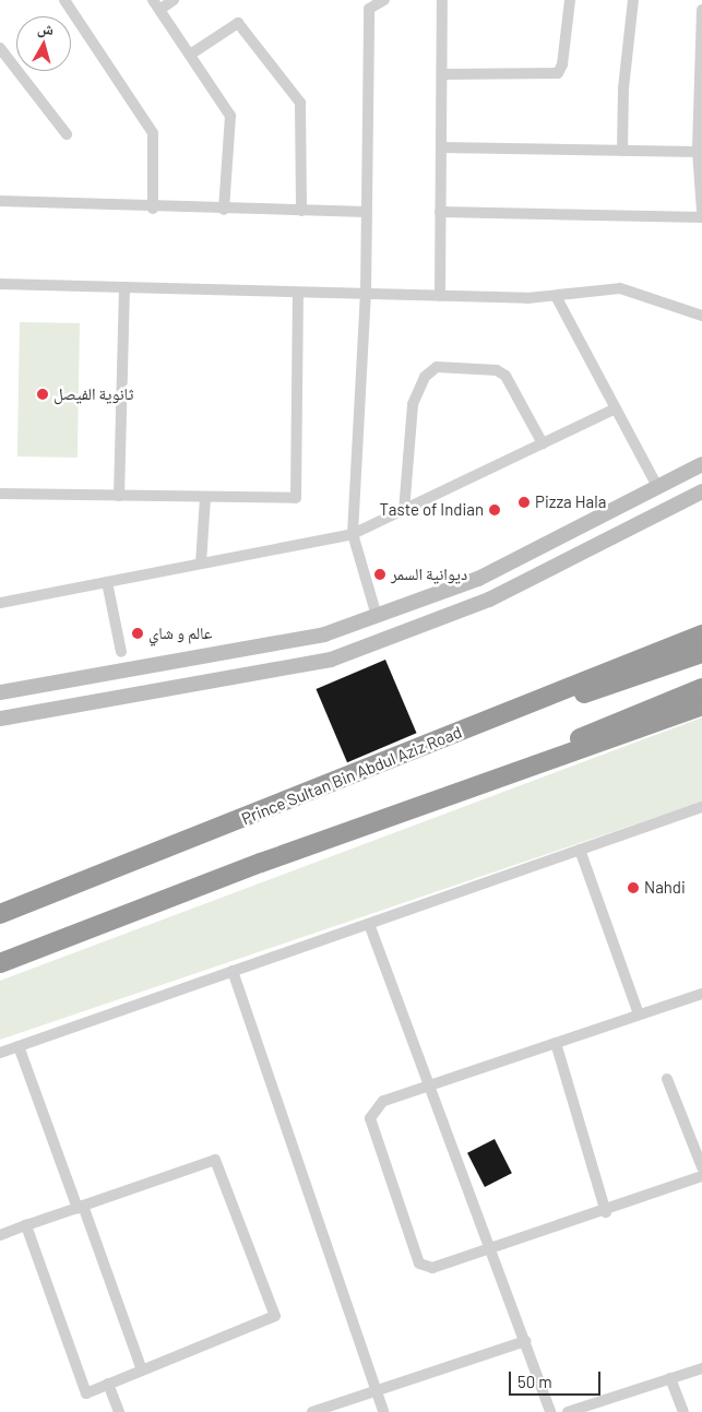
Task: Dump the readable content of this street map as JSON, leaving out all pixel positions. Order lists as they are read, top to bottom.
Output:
{
  "streets": {
    "highway": ["Prince Sultan Bin Abdul Aziz Road"]
  },
  "places": [
    "ثانوية الفيصل",
    "Pizza Hala",
    "Taste of Indian",
    "ديوانية السمر",
    "عالم و شاي",
    "Nahdi"
  ],
  "scale_bar": "50 m",
  "north": "top"
}
